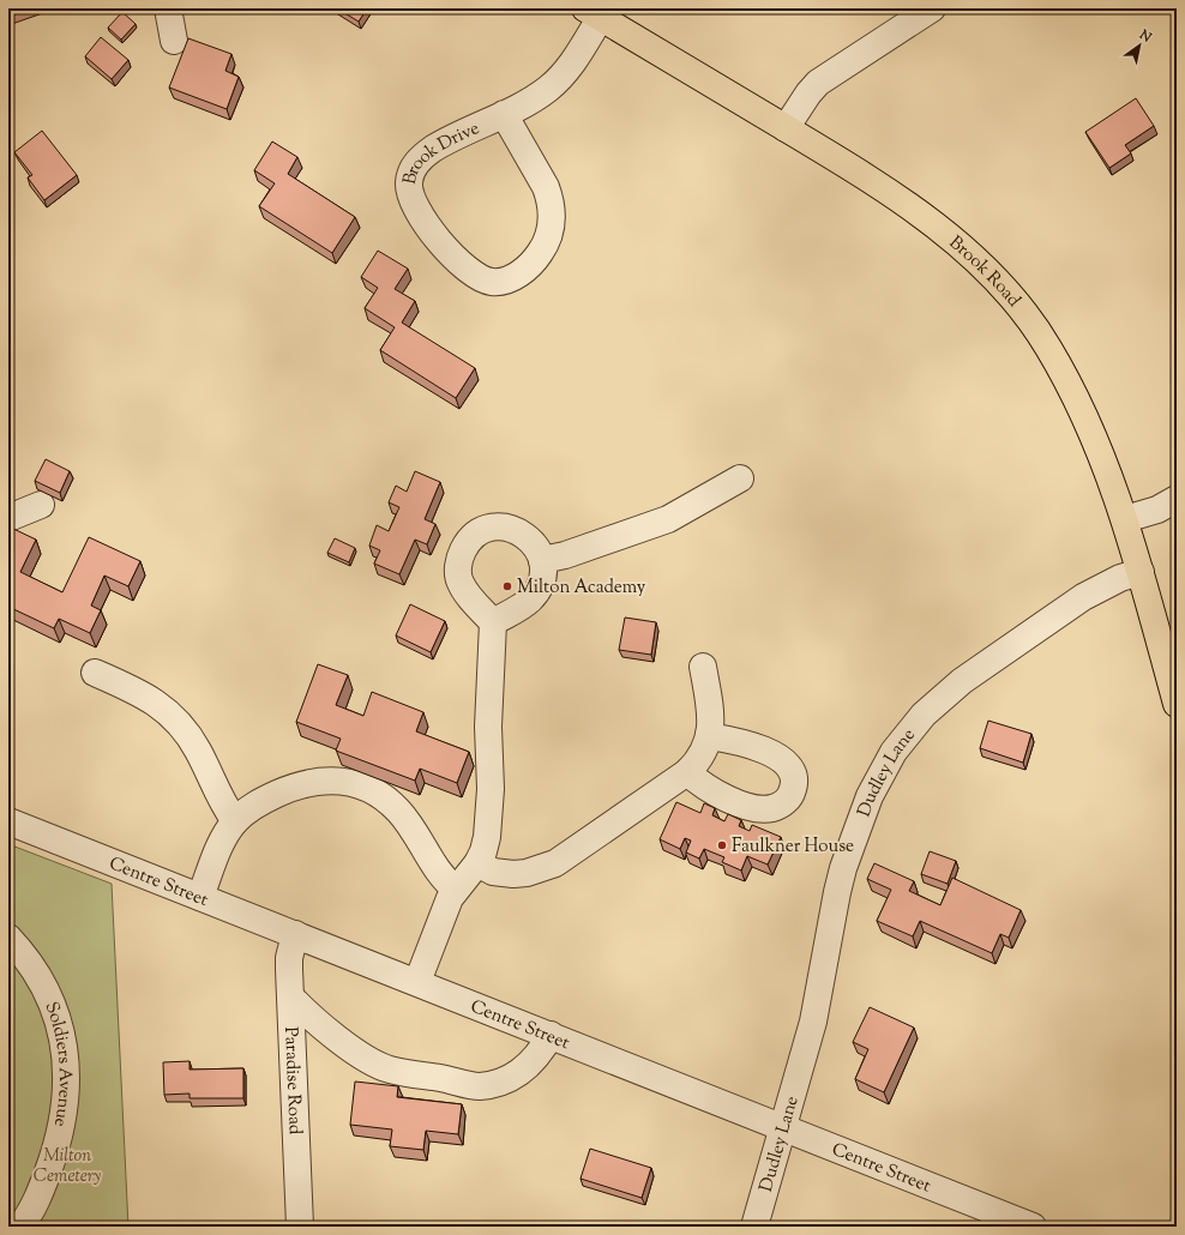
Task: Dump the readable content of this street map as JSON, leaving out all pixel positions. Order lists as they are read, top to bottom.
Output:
{
  "streets": {
    "main road": ["Brook Road"],
    "street": [
      "Brook Drive",
      "Dudley Lane",
      "Centre Street",
      "Soldiers Avenue",
      "Paradise Road"
    ]
  },
  "crossings": [
    ["Brook Drive", "Brook Road"],
    ["Brook Road", "Dudley Lane"],
    ["Dudley Lane", "Centre Street"],
    ["Centre Street", "Paradise Road"]
  ],
  "parks": ["Milton Cemetery"],
  "places": ["Milton Academy", "Faulkner House"],
  "north": "top right"
}
